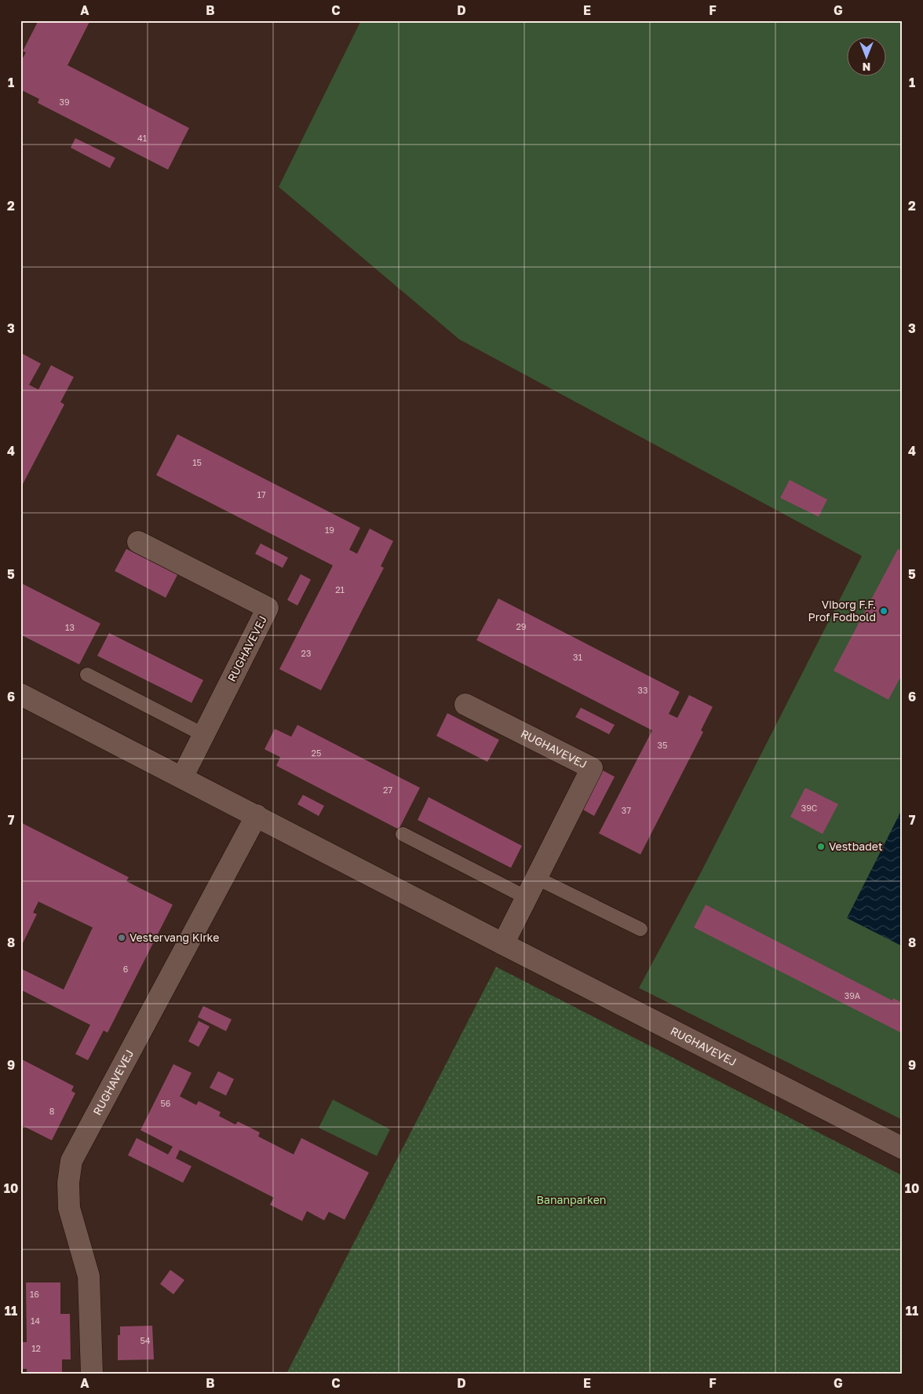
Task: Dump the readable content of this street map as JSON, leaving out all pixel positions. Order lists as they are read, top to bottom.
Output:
{
  "streets": {
    "street": ["RUGHAVEVEJ"]
  },
  "parks": ["Bananparken"],
  "places": ["Viborg F.F. Prof Fodbold", "Vestbadet", "Vestervang Kirke"],
  "house_numbers": [
    "39",
    "41",
    "15",
    "17",
    "19",
    "21",
    "29",
    "13",
    "23",
    "31",
    "33",
    "35",
    "25",
    "27",
    "39C",
    "37",
    "6",
    "39A",
    "56",
    "8",
    "16",
    "14",
    "54",
    "12"
  ],
  "north": "bottom",
  "grid": {
    "columns": [
      "A",
      "B",
      "C",
      "D",
      "E",
      "F",
      "G"
    ],
    "rows": [
      "1",
      "2",
      "3",
      "4",
      "5",
      "6",
      "7",
      "8",
      "9",
      "10",
      "11"
    ]
  }
}
